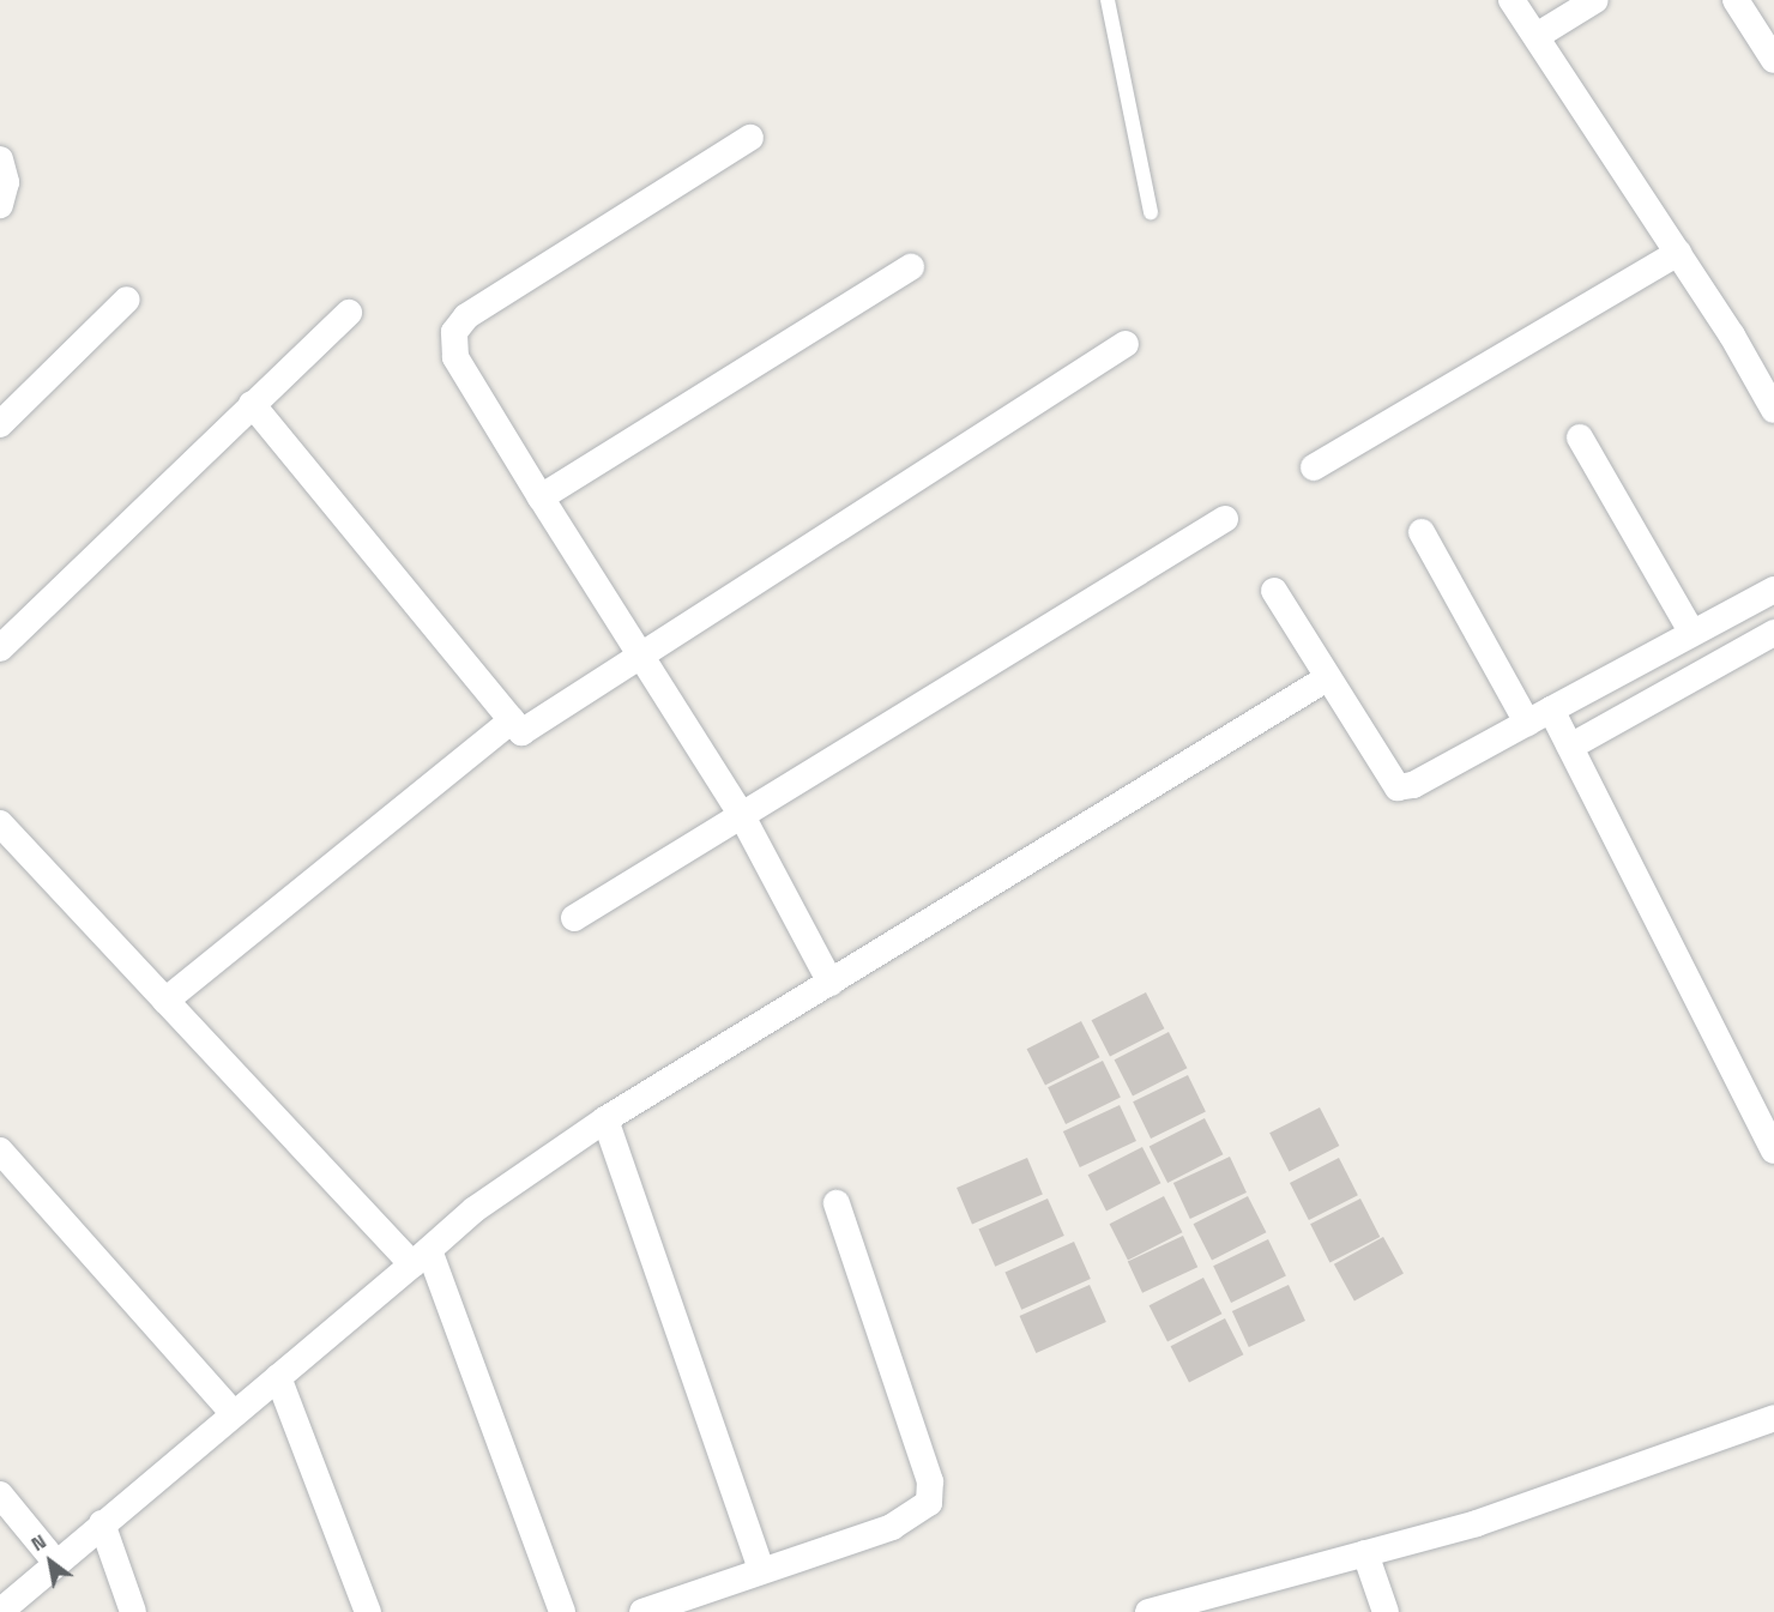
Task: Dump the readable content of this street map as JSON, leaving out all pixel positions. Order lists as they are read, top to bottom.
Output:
{
  "north": "top left"
}
